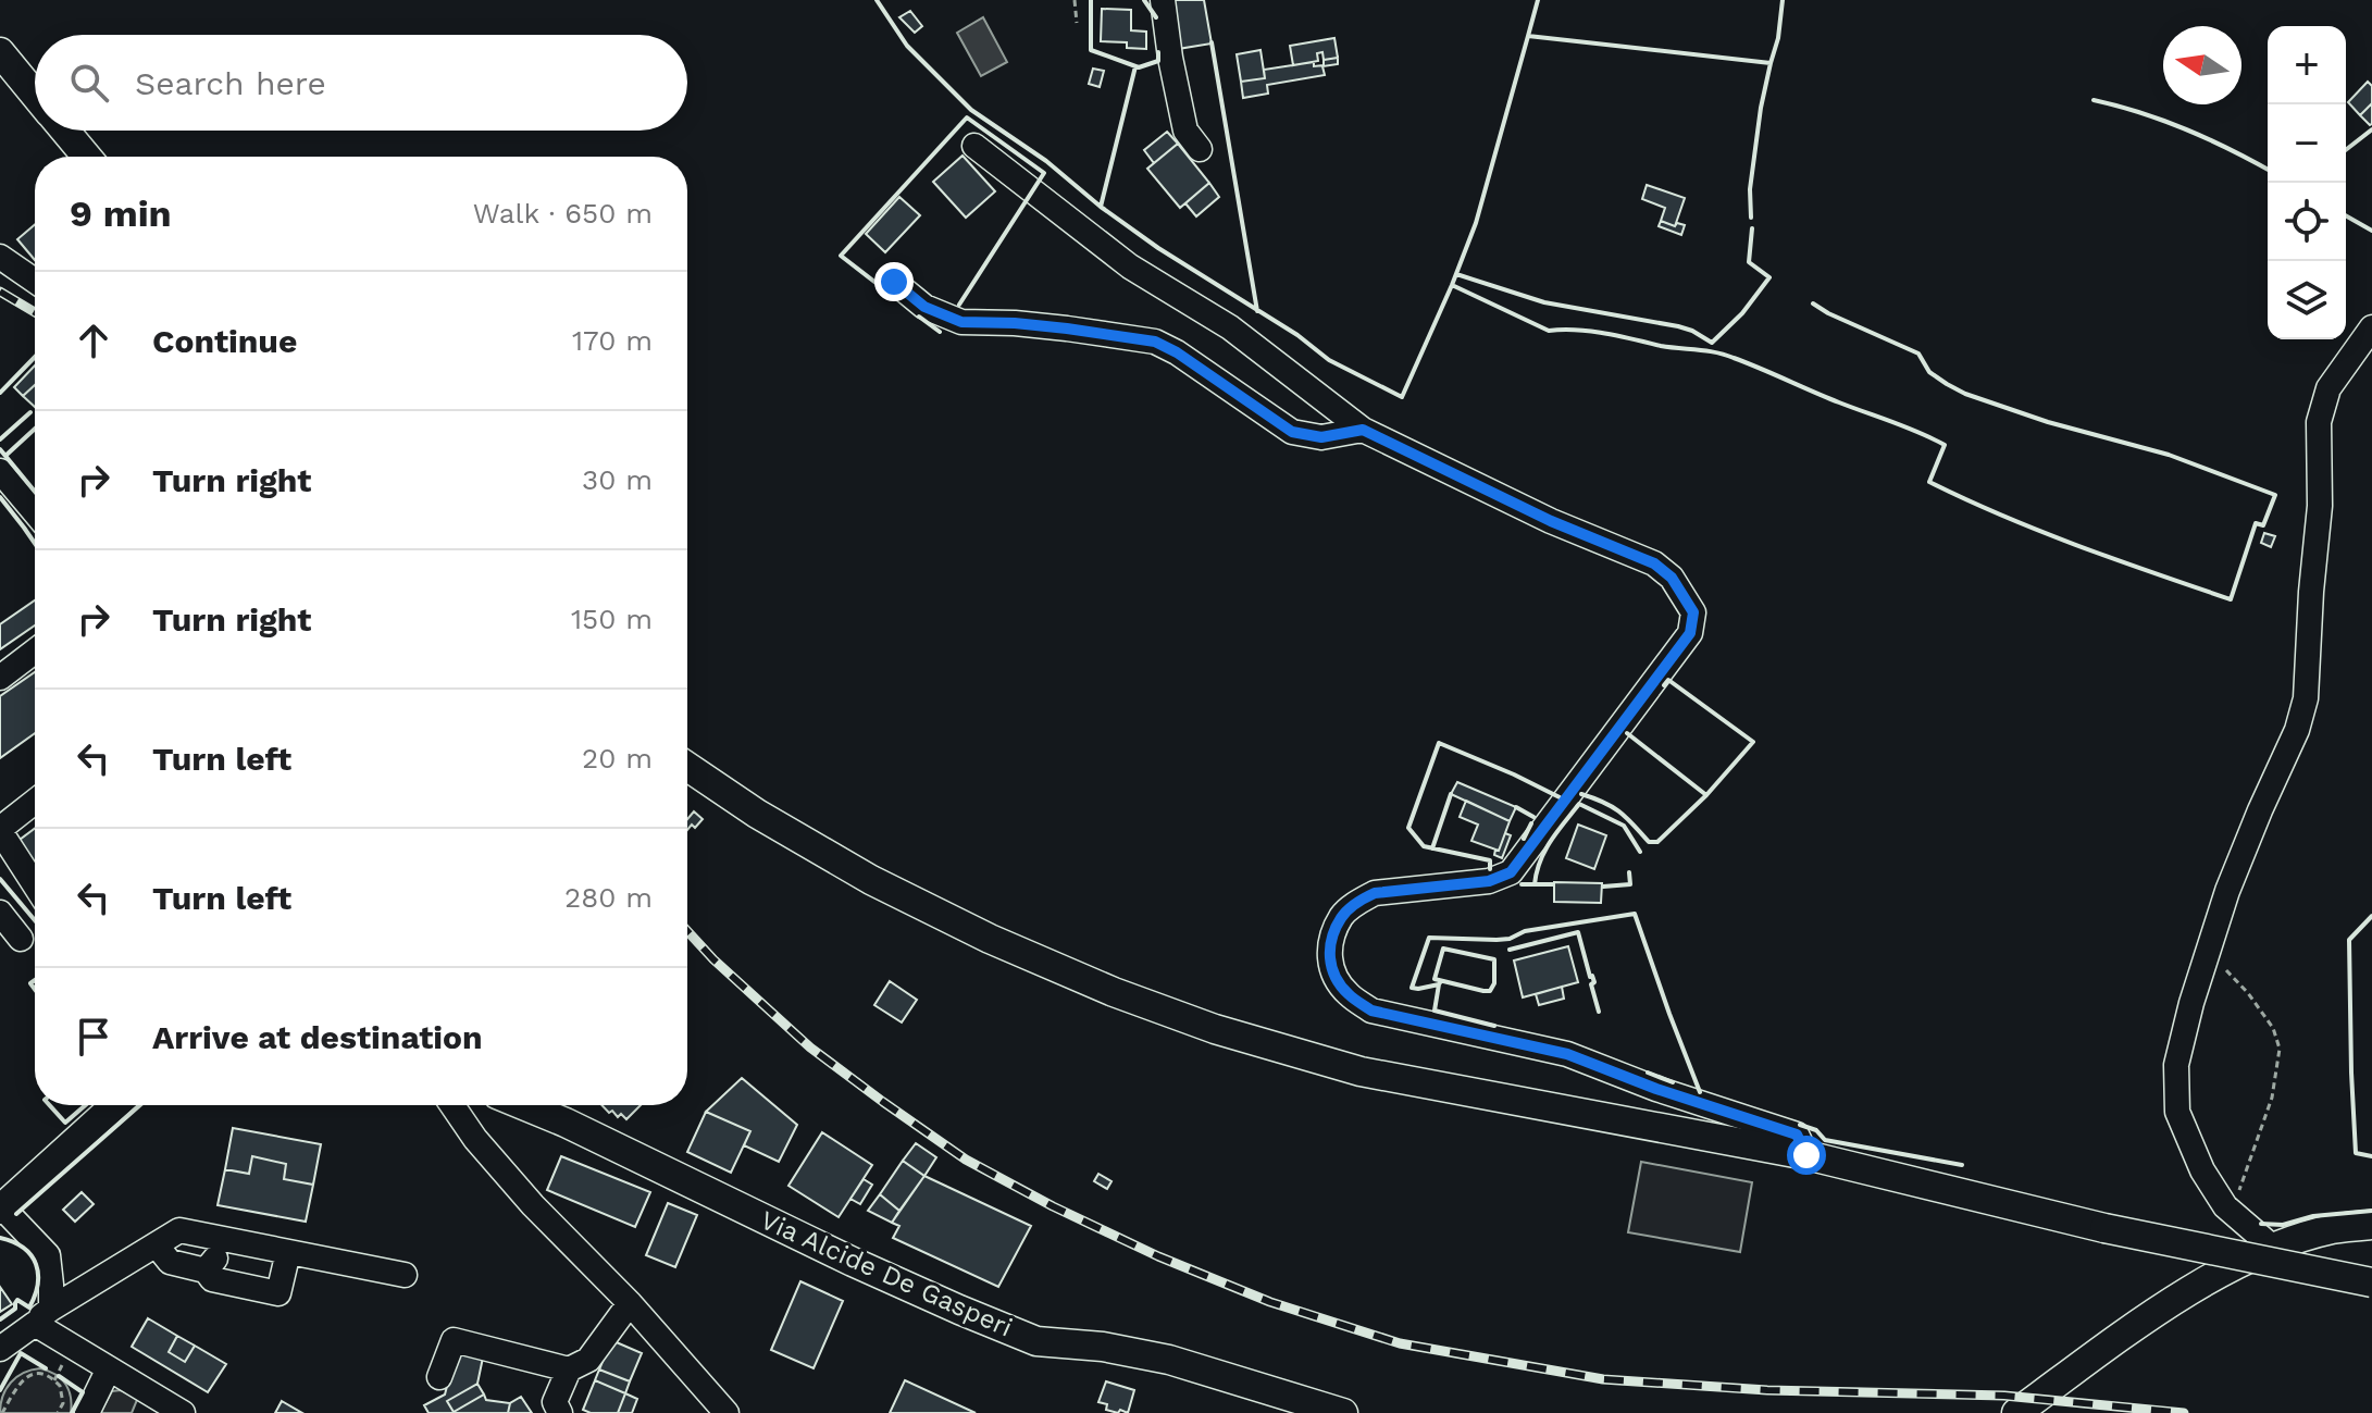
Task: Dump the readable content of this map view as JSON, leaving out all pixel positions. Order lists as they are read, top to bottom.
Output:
{
  "streets": {
    "main road": ["Via Alcide De Gasperi"]
  },
  "north": "left",
  "page": {
    "map_buttons": ["+", "−"],
    "search": "Search here",
    "heading": ["9 min", "Walk · 650 m"],
    "list": [
      ["Continue", "170 m"],
      ["Turn right", "30 m"],
      ["Turn right", "150 m"],
      ["Turn left", "20 m"],
      ["Turn left", "280 m"],
      "Arrive at destination"
    ]
  }
}
